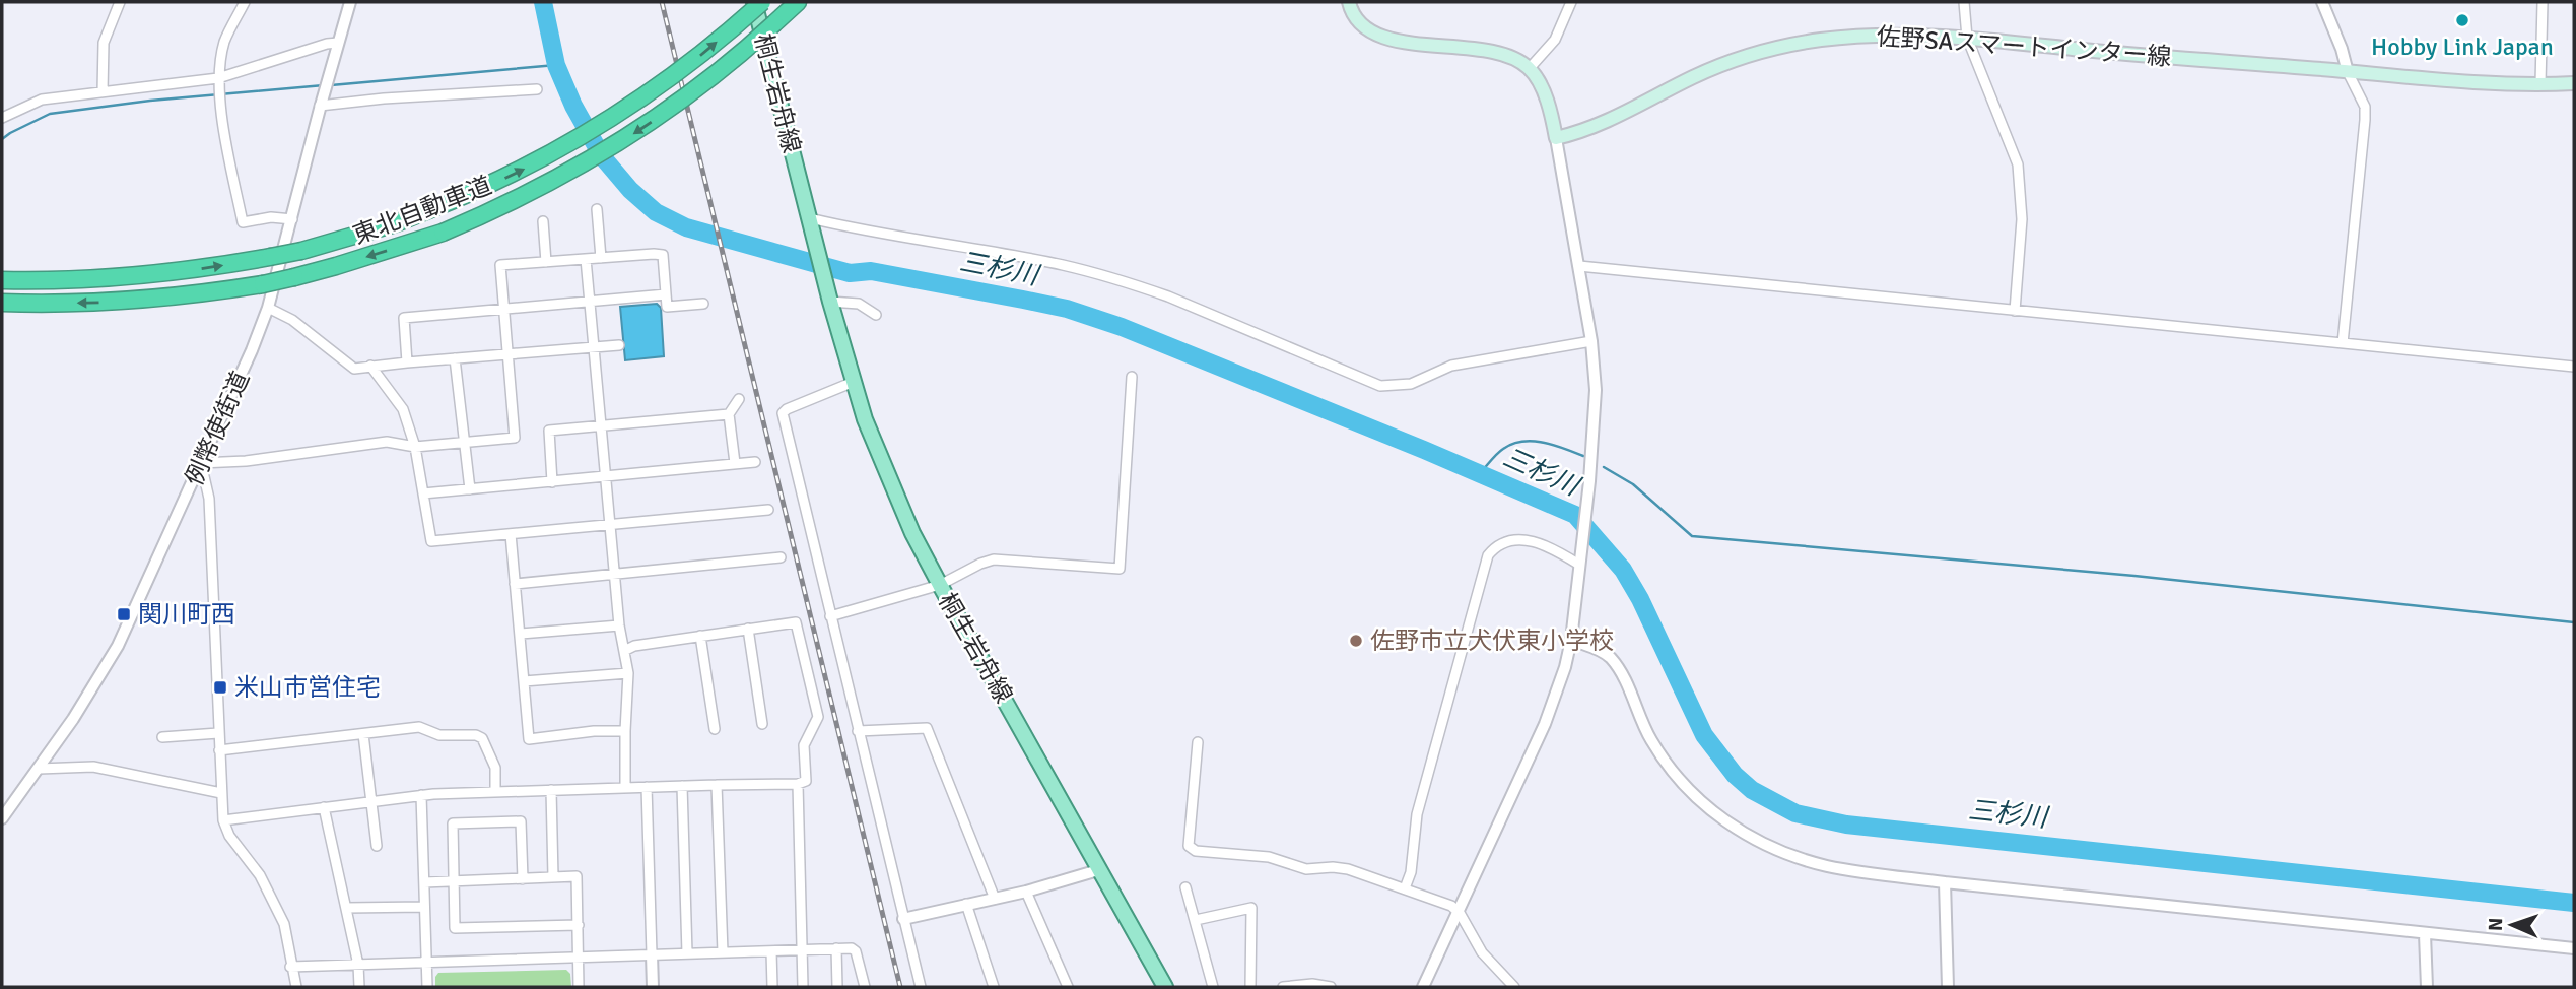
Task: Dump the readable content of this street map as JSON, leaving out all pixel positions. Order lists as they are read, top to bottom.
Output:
{
  "streets": {
    "highway": ["東北自動車道"],
    "main road": ["佐野SAスマートインター線", "桐生岩舟線"],
    "street": ["例幣使街道"]
  },
  "water": ["三杉川"],
  "places": {
    "other": ["Hobby Link Japan", "佐野市立犬伏東小学校"],
    "transit": ["関川町西", "米山市営住宅"]
  },
  "north": "left"
}
